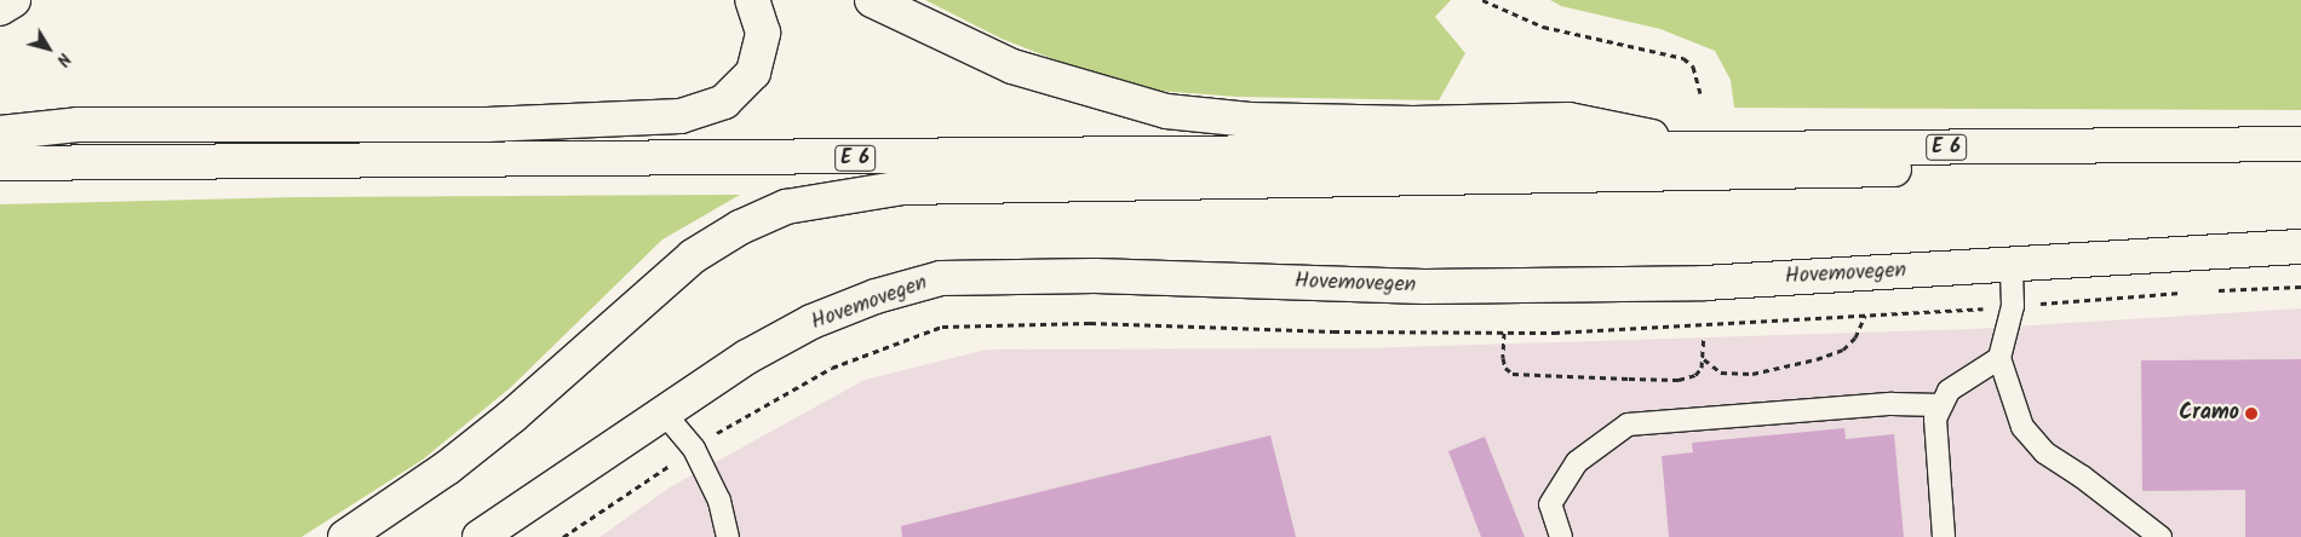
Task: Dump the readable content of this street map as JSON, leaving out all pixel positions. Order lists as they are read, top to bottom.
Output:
{
  "streets": {
    "main road": ["E 6", "Hovemovegen"]
  },
  "places": ["Cramo"],
  "north": "bottom right"
}
